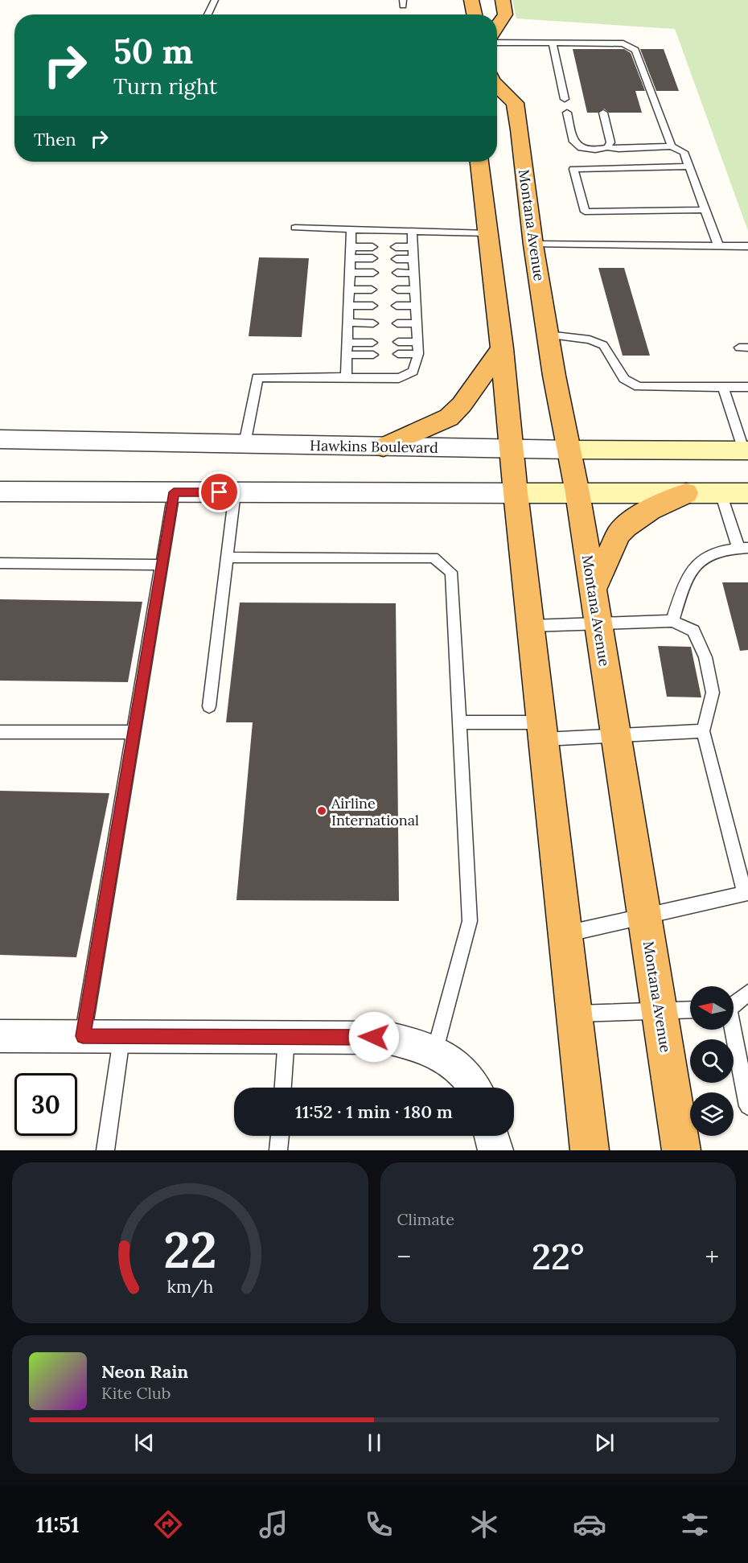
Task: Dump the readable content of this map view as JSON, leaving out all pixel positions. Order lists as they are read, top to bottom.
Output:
{
  "streets": {
    "highway": ["Montana Avenue"],
    "main road": ["Hawkins Boulevard"]
  },
  "crossings": [
    ["Montana Avenue", "Hawkins Boulevard"]
  ],
  "places": ["Airline International"],
  "north": "left",
  "page": {
    "turn": ["50 m", "Turn right"],
    "then": "Then",
    "limit": "30",
    "trip": "11:52 · 1 min · 180 m",
    "tile": "Climate",
    "heat": ["−", "22°", "+"],
    "song": ["Neon Rain", "Kite Club"],
    "tabs": "11:51",
    "gauge": ["22", "km/h"]
  }
}
